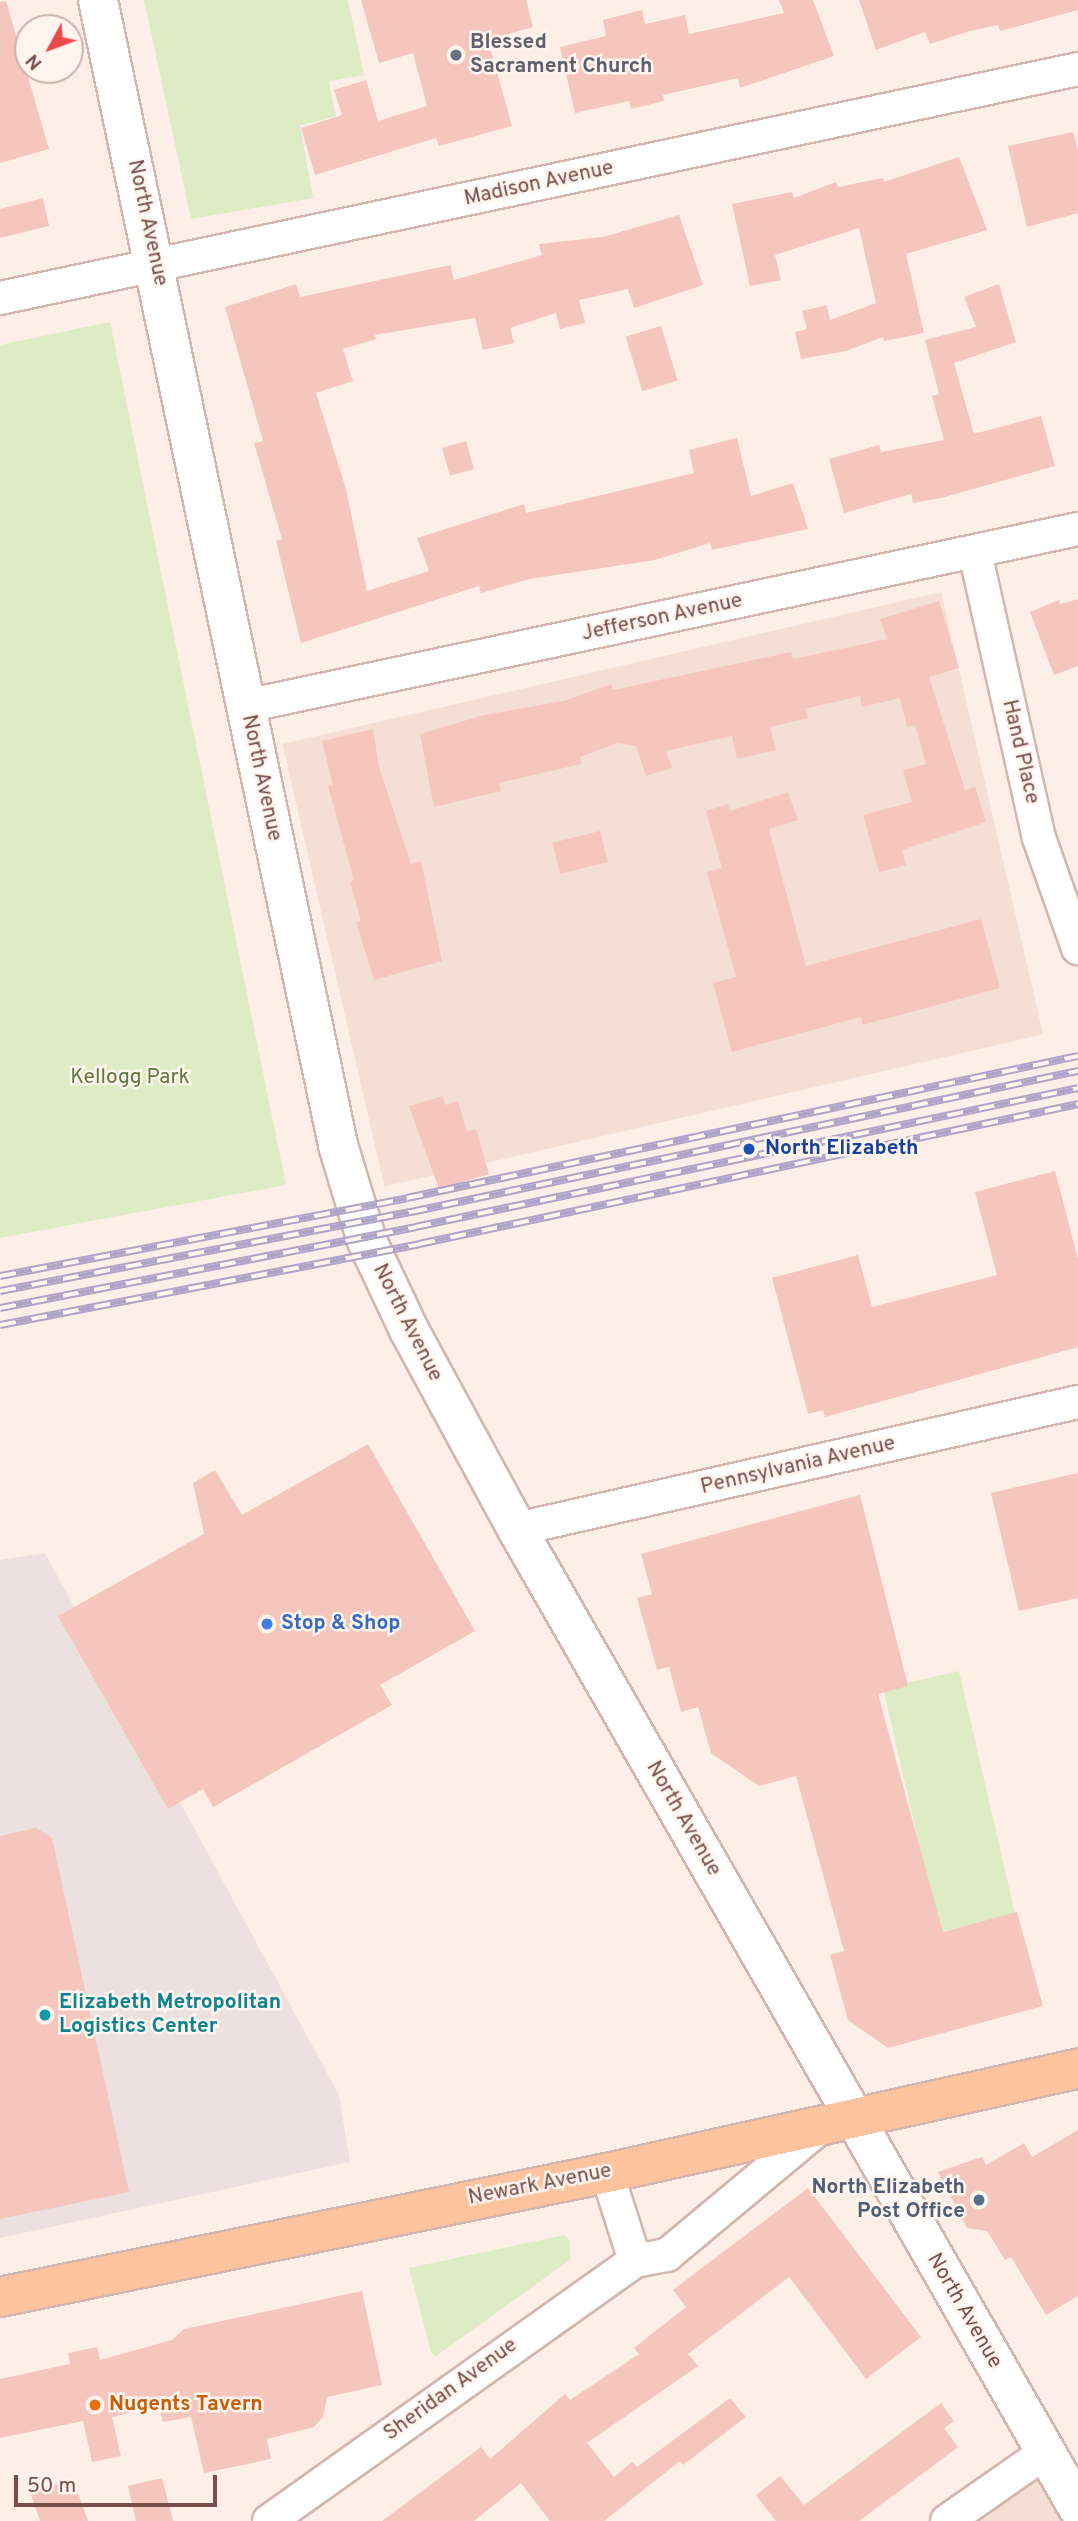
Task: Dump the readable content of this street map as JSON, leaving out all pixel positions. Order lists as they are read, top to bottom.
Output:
{
  "streets": {
    "main road": ["North Avenue", "Newark Avenue"],
    "street": [
      "Madison Avenue",
      "Jefferson Avenue",
      "Hand Place",
      "Pennsylvania Avenue",
      "Sheridan Avenue"
    ]
  },
  "crossings": [
    ["Madison Avenue", "North Avenue"],
    ["North Avenue", "Jefferson Avenue"],
    ["North Avenue", "Pennsylvania Avenue"],
    ["North Avenue", "Newark Avenue"],
    ["North Avenue", "Sheridan Avenue"],
    ["Jefferson Avenue", "Hand Place"],
    ["Newark Avenue", "Sheridan Avenue"]
  ],
  "parks": ["Kellogg Park"],
  "places": [
    "Blessed Sacrament Church",
    "North Elizabeth",
    "Stop & Shop",
    "Elizabeth Metropolitan Logistics Center",
    "North Elizabeth Post Office",
    "Nugents Tavern"
  ],
  "scale_bar": "50 m",
  "north": "bottom left"
}
